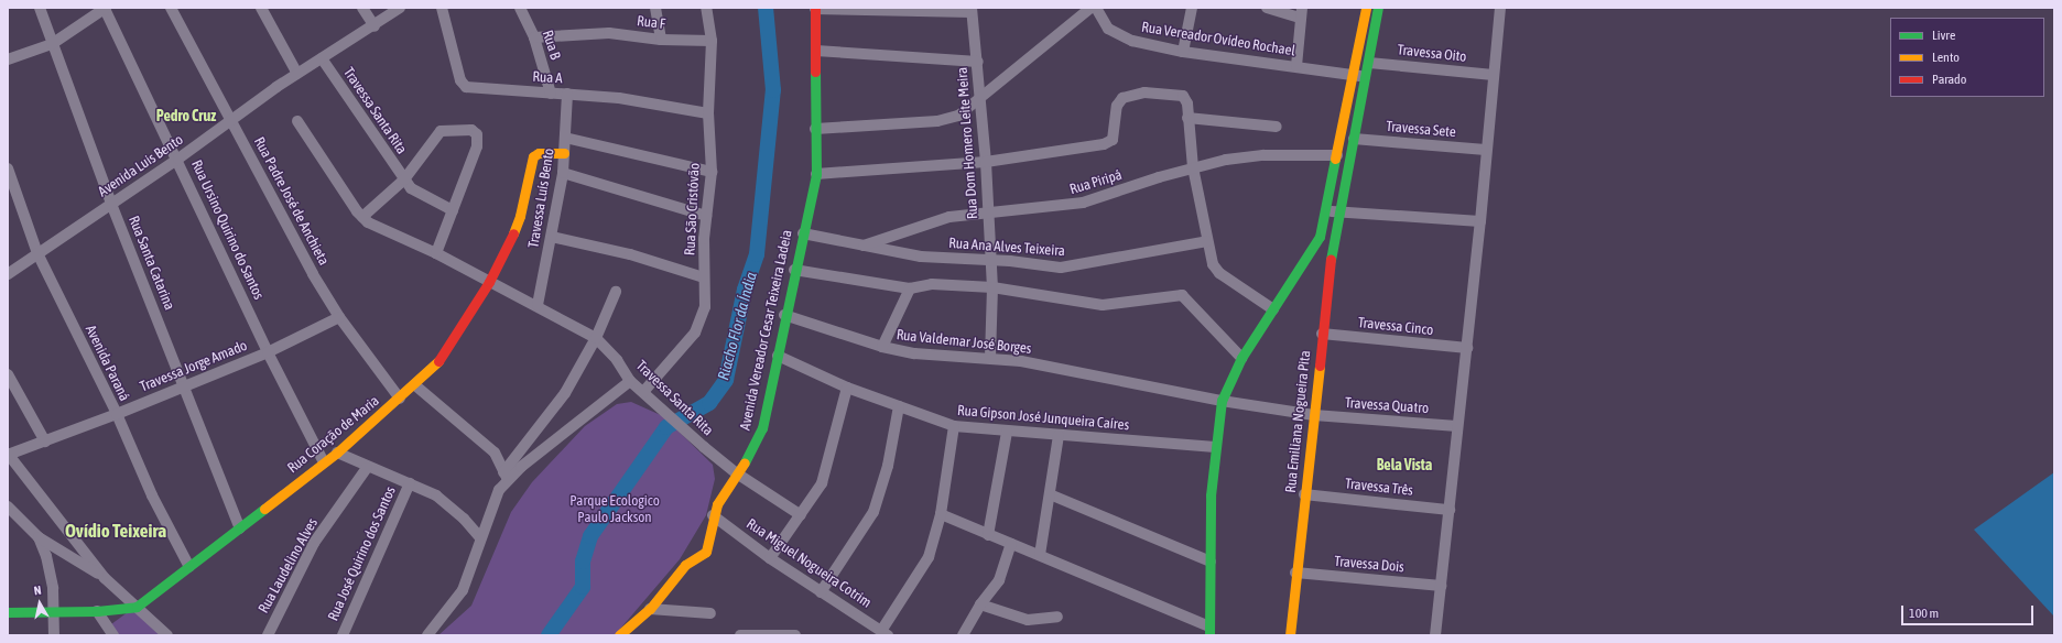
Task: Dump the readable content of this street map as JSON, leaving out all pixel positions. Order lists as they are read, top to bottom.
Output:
{
  "streets": {
    "street": [
      "Rua F",
      "Rua Vereador Ovídeo Rochael",
      "Rua B",
      "Travessa Oito",
      "Rua A",
      "Travessa Santa Rita",
      "Travessa Sete",
      "Rua Dom Homero Leite Meira",
      "Avenida Luis Bento",
      "Rua Piripá",
      "Travessa Luís Bento",
      "Rua Padre José de Anchieta",
      "Rua São Cristóvão",
      "Rua Ursino Quirino do Santos",
      "Rua Ana Alves Teixeira",
      "Rua Santa Catarina",
      "Travessa Cinco",
      "Avenida Vereador Cesar Teixeira Ladeia",
      "Rua Valdemar José Borges",
      "Avenida Paraná",
      "Travessa Jorge Amado",
      "Travessa Quatro",
      "Rua Gipson José Junqueira Caíres",
      "Rua Emiliana Nogueira Pita",
      "Rua Coração de Maria",
      "Travessa Três",
      "Rua José Quirino dos Santos",
      "Rua Miguel Nogueira Cotrim",
      "Travessa Dois",
      "Rua Laudelino Alves"
    ]
  },
  "crossings": [
    ["Rua F", "Rua B"],
    ["Rua F", "Rua São Cristóvão"],
    ["Rua Vereador Ovídeo Rochael", "Rua Emiliana Nogueira Pita"],
    ["Rua B", "Rua A"],
    ["Travessa Oito", "Rua Emiliana Nogueira Pita"],
    ["Rua A", "Travessa Luís Bento"],
    ["Rua A", "Rua São Cristóvão"],
    ["Travessa Santa Rita", "Avenida Luis Bento"],
    ["Travessa Santa Rita", "Travessa Luís Bento"],
    ["Travessa Santa Rita", "Rua São Cristóvão"],
    ["Travessa Santa Rita", "Avenida Vereador Cesar Teixeira Ladeia"],
    ["Travessa Santa Rita", "Rua Coração de Maria"],
    ["Travessa Sete", "Rua Emiliana Nogueira Pita"],
    ["Rua Dom Homero Leite Meira", "Rua Piripá"],
    ["Rua Dom Homero Leite Meira", "Rua Ana Alves Teixeira"],
    ["Rua Dom Homero Leite Meira", "Rua Valdemar José Borges"],
    ["Avenida Luis Bento", "Rua Padre José de Anchieta"],
    ["Avenida Luis Bento", "Rua Ursino Quirino do Santos"],
    ["Avenida Luis Bento", "Rua Santa Catarina"],
    ["Avenida Luis Bento", "Avenida Paraná"],
    ["Rua Piripá", "Rua Ana Alves Teixeira"],
    ["Travessa Luís Bento", "Rua Coração de Maria"],
    ["Rua Padre José de Anchieta", "Travessa Jorge Amado"],
    ["Rua Padre José de Anchieta", "Rua Coração de Maria"],
    ["Rua Ursino Quirino do Santos", "Travessa Jorge Amado"],
    ["Rua Ursino Quirino do Santos", "Rua Coração de Maria"],
    ["Rua Ana Alves Teixeira", "Avenida Vereador Cesar Teixeira Ladeia"],
    ["Rua Santa Catarina", "Travessa Jorge Amado"],
    ["Rua Santa Catarina", "Rua Coração de Maria"],
    ["Travessa Cinco", "Rua Emiliana Nogueira Pita"],
    ["Avenida Vereador Cesar Teixeira Ladeia", "Rua Valdemar José Borges"],
    ["Avenida Vereador Cesar Teixeira Ladeia", "Rua Gipson José Junqueira Caíres"],
    ["Avenida Vereador Cesar Teixeira Ladeia", "Rua Miguel Nogueira Cotrim"],
    ["Rua Valdemar José Borges", "Travessa Quatro"],
    ["Rua Valdemar José Borges", "Rua Emiliana Nogueira Pita"],
    ["Avenida Paraná", "Travessa Jorge Amado"],
    ["Avenida Paraná", "Rua Coração de Maria"],
    ["Travessa Quatro", "Rua Emiliana Nogueira Pita"],
    ["Rua Emiliana Nogueira Pita", "Travessa Três"],
    ["Rua Emiliana Nogueira Pita", "Travessa Dois"]
  ],
  "districts": ["Pedro Cruz", "Bela Vista", "Ovídio Teixeira"],
  "water": ["Riacho Flor da Índia"],
  "parks": ["Parque Ecologico Paulo Jackson"],
  "legend": ["Livre", "Lento", "Parado"],
  "scale_bar": "100 m",
  "north": "top"
}
